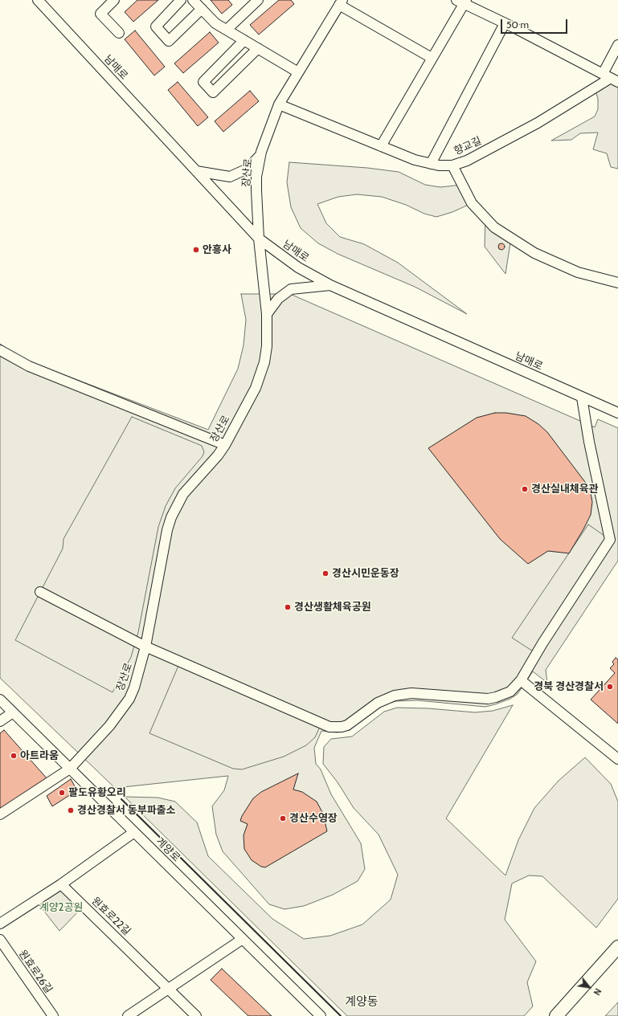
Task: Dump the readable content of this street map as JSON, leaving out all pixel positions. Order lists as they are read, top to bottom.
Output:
{
  "streets": {
    "street": [
      "남매로",
      "향교길",
      "장산로",
      "계양로",
      "원효로22길",
      "원효로26길"
    ]
  },
  "crossings": [
    ["남매로", "장산로"],
    ["향교길", "장산로"],
    ["장산로", "계양로"]
  ],
  "districts": ["계양동"],
  "parks": ["계양2공원"],
  "places": [
    "안흥사",
    "경산실내체육관",
    "경산시민운동장",
    "경산생활체육공원",
    "경북 경산경찰서",
    "아트라움",
    "팔도유황오리",
    "경산경찰서 동부파출소",
    "경산수영장"
  ],
  "scale_bar": "50 m",
  "north": "bottom right"
}
